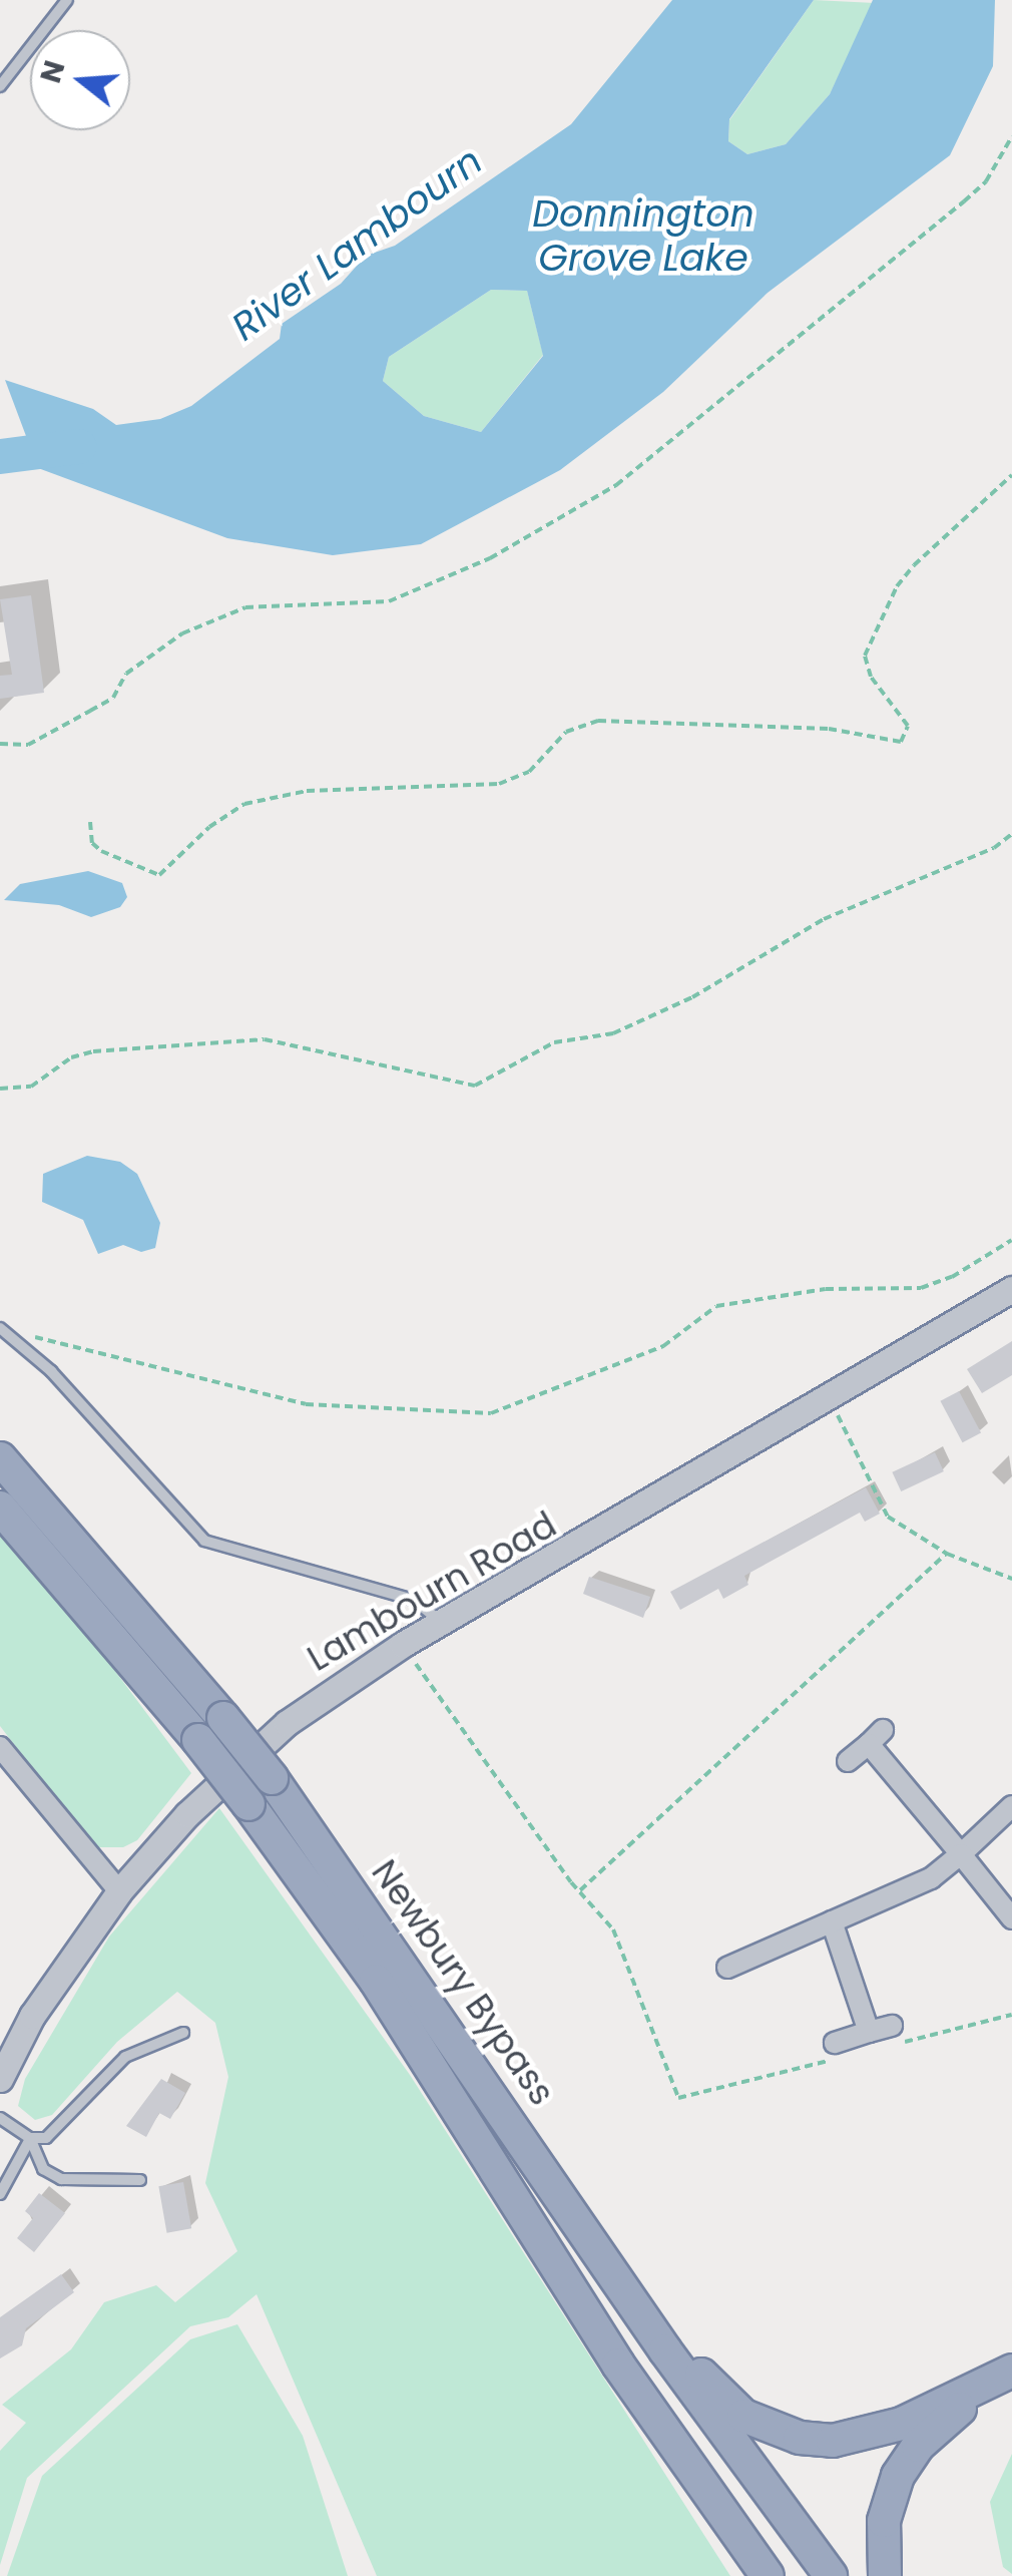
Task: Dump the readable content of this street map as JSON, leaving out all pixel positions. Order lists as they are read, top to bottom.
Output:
{
  "streets": {
    "highway": ["Newbury Bypass"],
    "street": ["Lambourn Road"]
  },
  "water": ["Donnington Grove Lake", "River Lambourn"],
  "north": "left"
}
